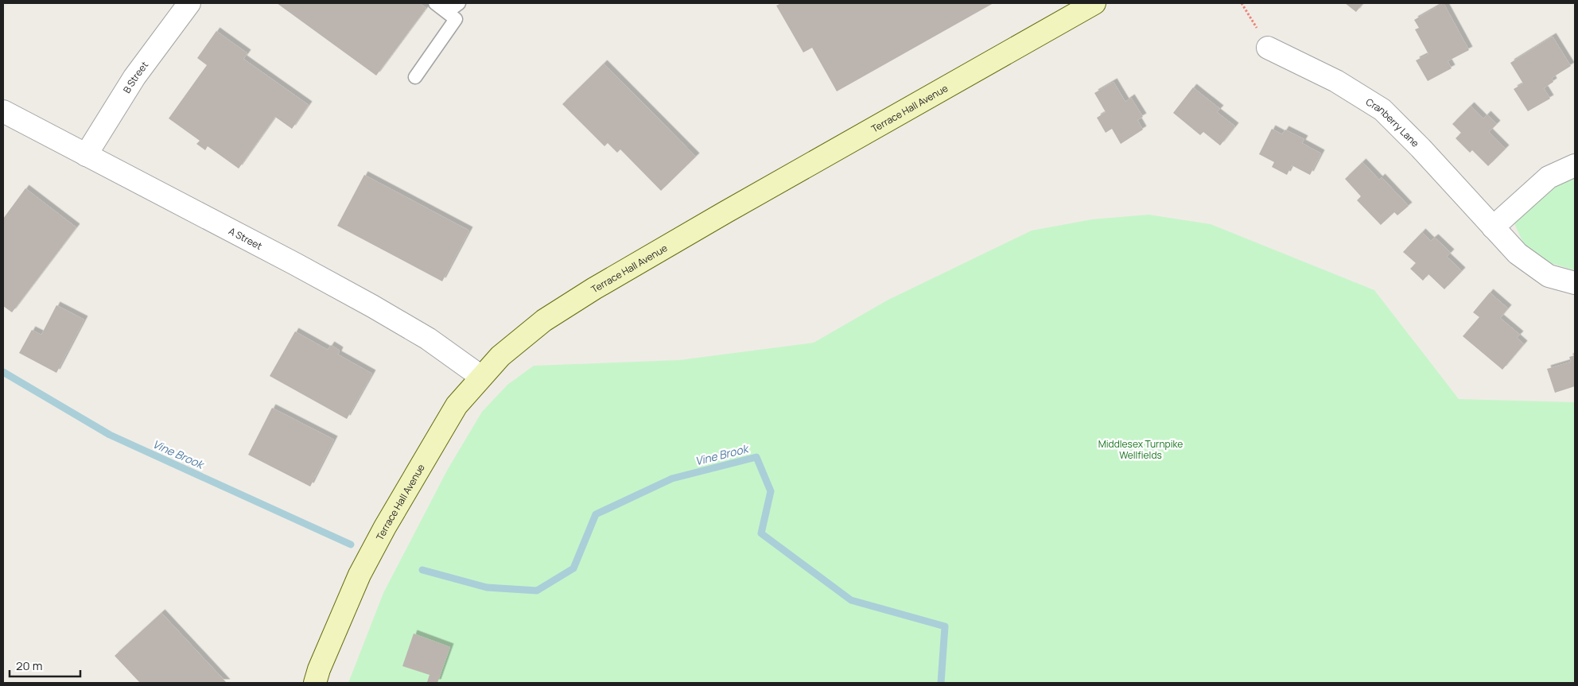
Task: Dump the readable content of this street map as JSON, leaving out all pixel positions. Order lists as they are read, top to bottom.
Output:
{
  "streets": {
    "main road": ["Terrace Hall Avenue"],
    "street": ["B Street", "Cranberry Lane", "A Street"]
  },
  "crossings": [
    ["B Street", "A Street"],
    ["Terrace Hall Avenue", "A Street"]
  ],
  "water": ["Vine Brook"],
  "parks": ["Middlesex Turnpike Wellfields"],
  "scale_bar": "20 m"
}
